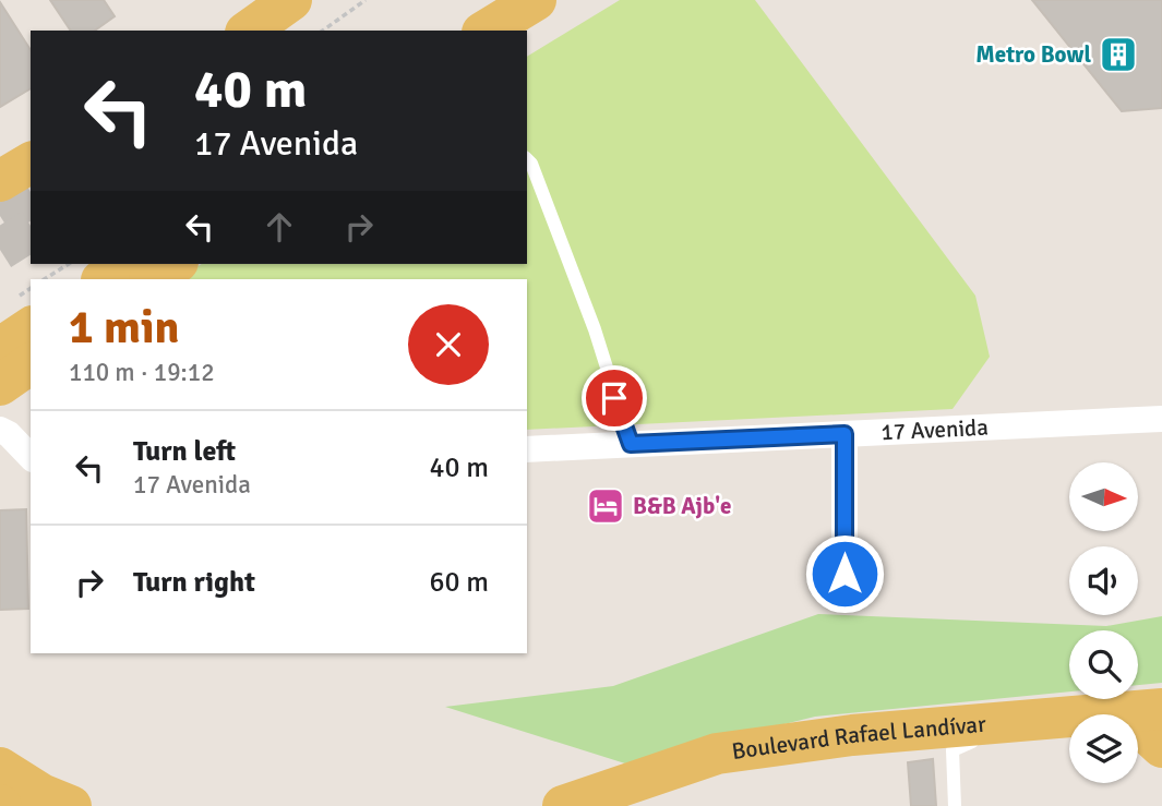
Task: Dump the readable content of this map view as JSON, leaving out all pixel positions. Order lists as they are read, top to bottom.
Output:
{
  "streets": {
    "main road": ["Boulevard Rafael Landívar"],
    "street": ["17 Avenida"]
  },
  "places": {
    "building": ["Metro Bowl"],
    "hotel": ["B&B Ajb'e"]
  },
  "north": "right",
  "page": {
    "turn": ["40 m", "17 Avenida"],
    "heading": ["1 min", "110 m · 19:12"],
    "list": [
      {
        "name": "Turn left",
        "note": "17 Avenida",
        "value": "40 m"
      },
      {
        "name": "Turn right",
        "value": "60 m"
      }
    ]
  }
}
